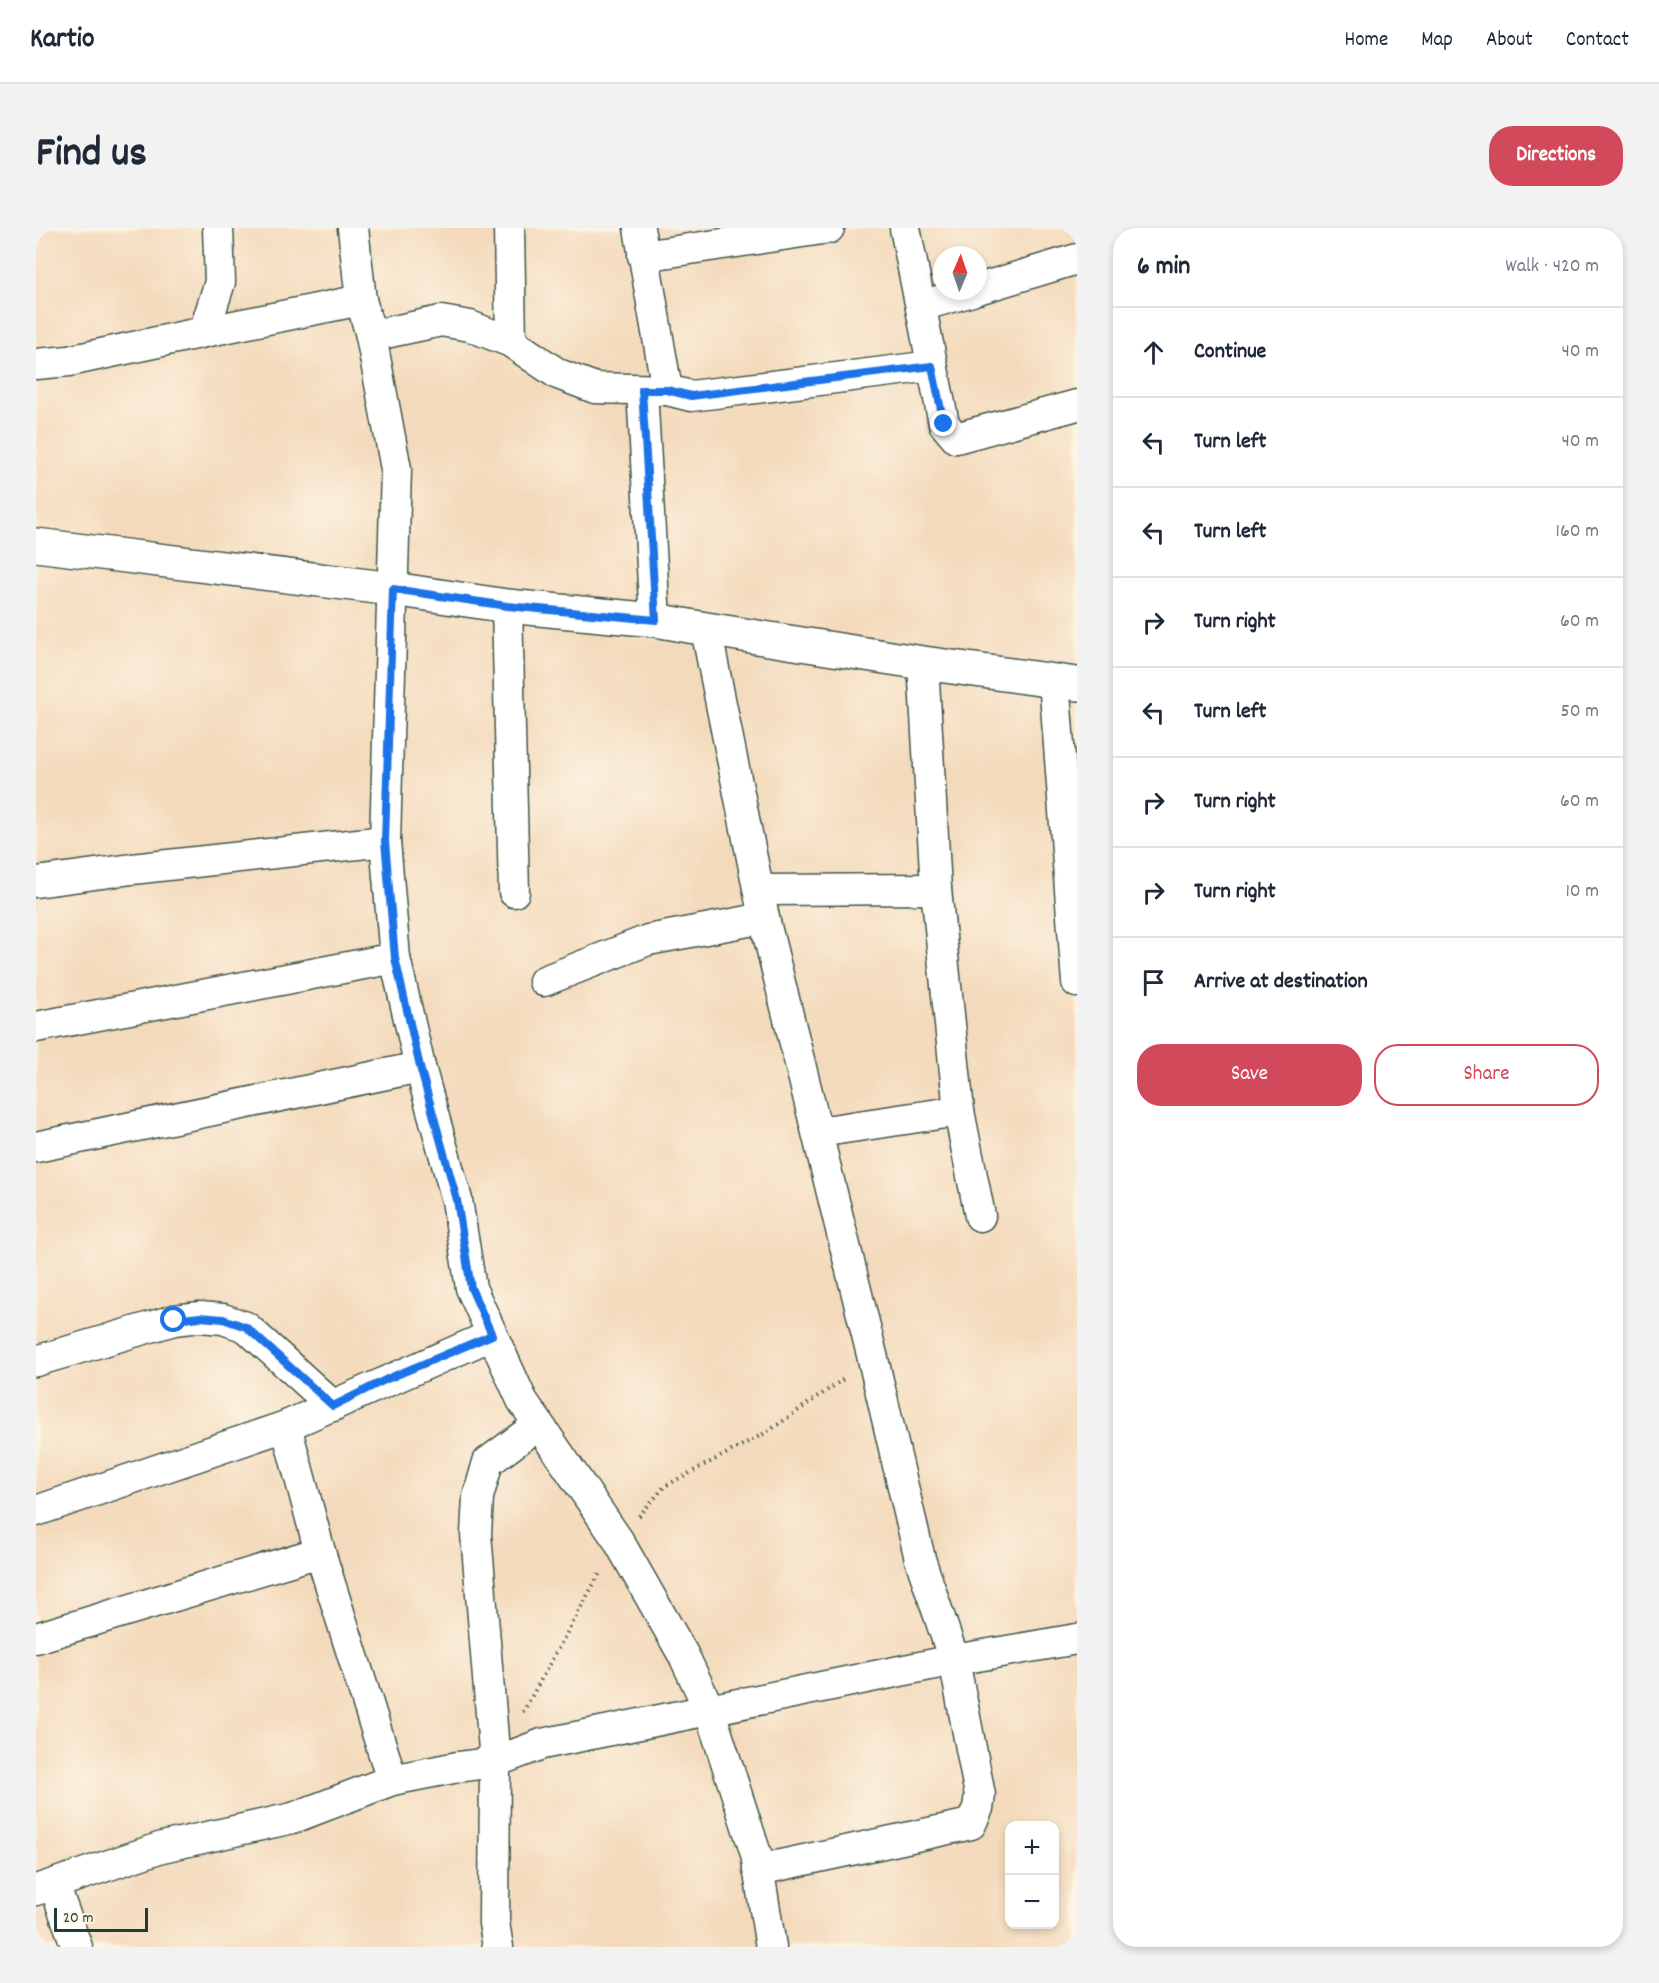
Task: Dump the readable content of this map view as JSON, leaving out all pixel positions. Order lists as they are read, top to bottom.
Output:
{
  "scale_bar": "20 m",
  "north": "top",
  "page": {
    "header": "Kartio",
    "nav": [
      "Home",
      "Map",
      "About",
      "Contact"
    ],
    "title": "Find us",
    "buttons": [
      "Directions",
      ["Save", "Share"]
    ],
    "heading": ["6 min", "Walk · 420 m"],
    "list": [
      ["Continue", "40 m"],
      ["Turn left", "40 m"],
      ["Turn left", "160 m"],
      ["Turn right", "60 m"],
      ["Turn left", "50 m"],
      ["Turn right", "60 m"],
      ["Turn right", "10 m"],
      "Arrive at destination"
    ],
    "map_buttons": ["+", "−"],
    "scale": "20 m"
  }
}
